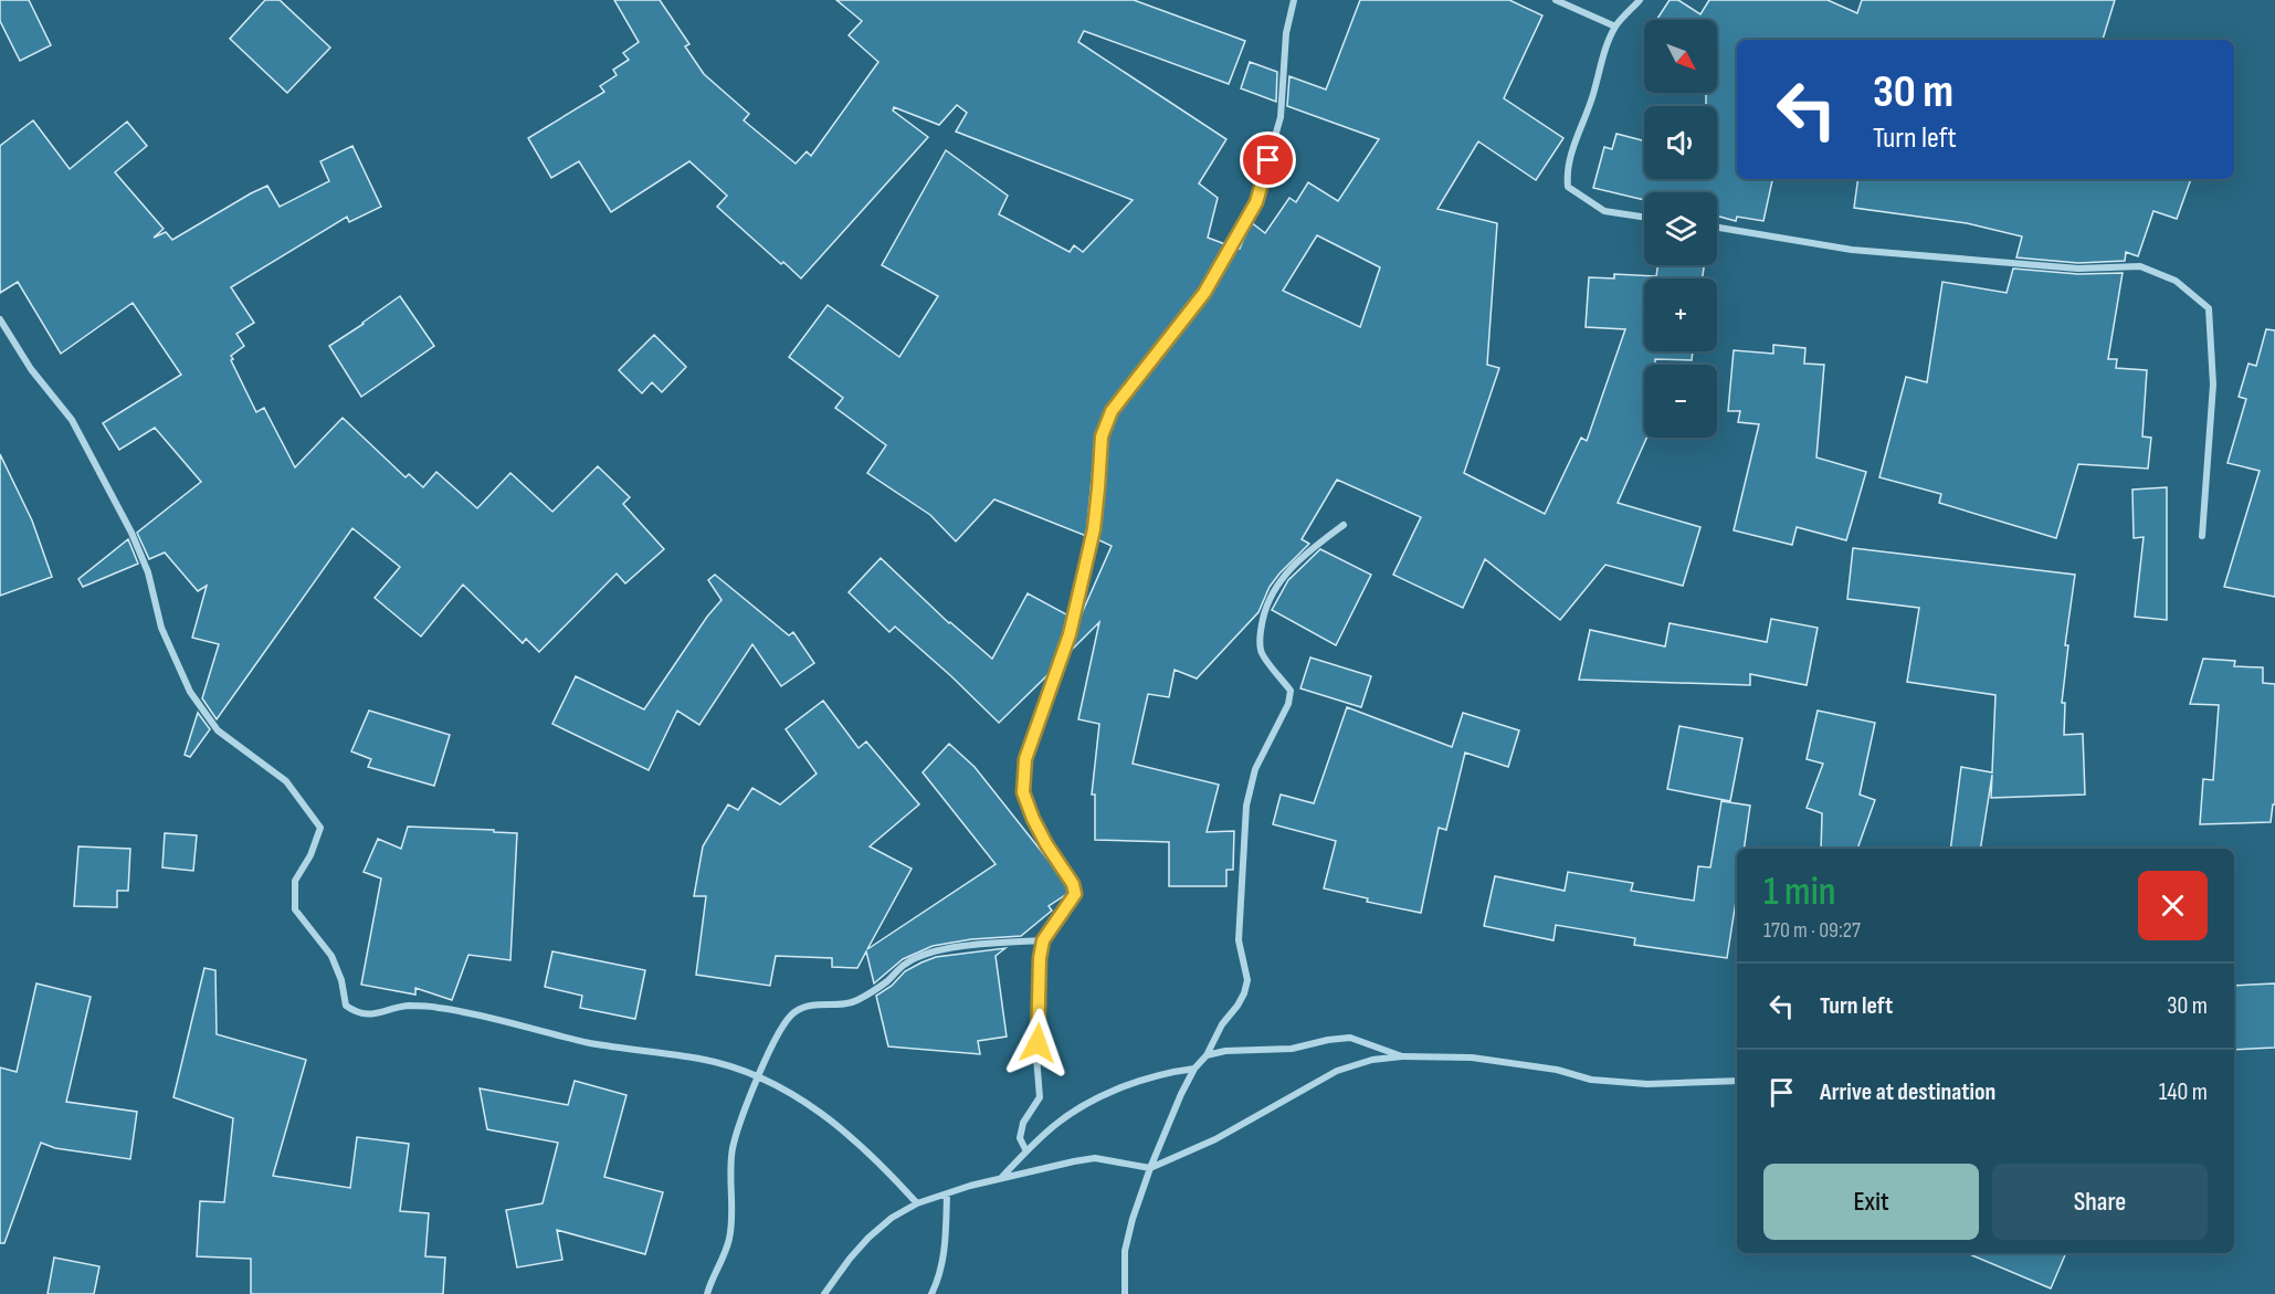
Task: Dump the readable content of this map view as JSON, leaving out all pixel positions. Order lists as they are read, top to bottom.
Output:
{
  "north": "bottom right",
  "page": {
    "map_buttons": ["+", "−"],
    "turn": ["30 m", "Turn left"],
    "heading": ["1 min", "170 m · 09:27"],
    "list": [
      {
        "name": "Turn left",
        "value": "30 m"
      },
      {
        "name": "Arrive at destination",
        "value": "140 m"
      }
    ],
    "buttons": ["Exit", "Share"]
  }
}
